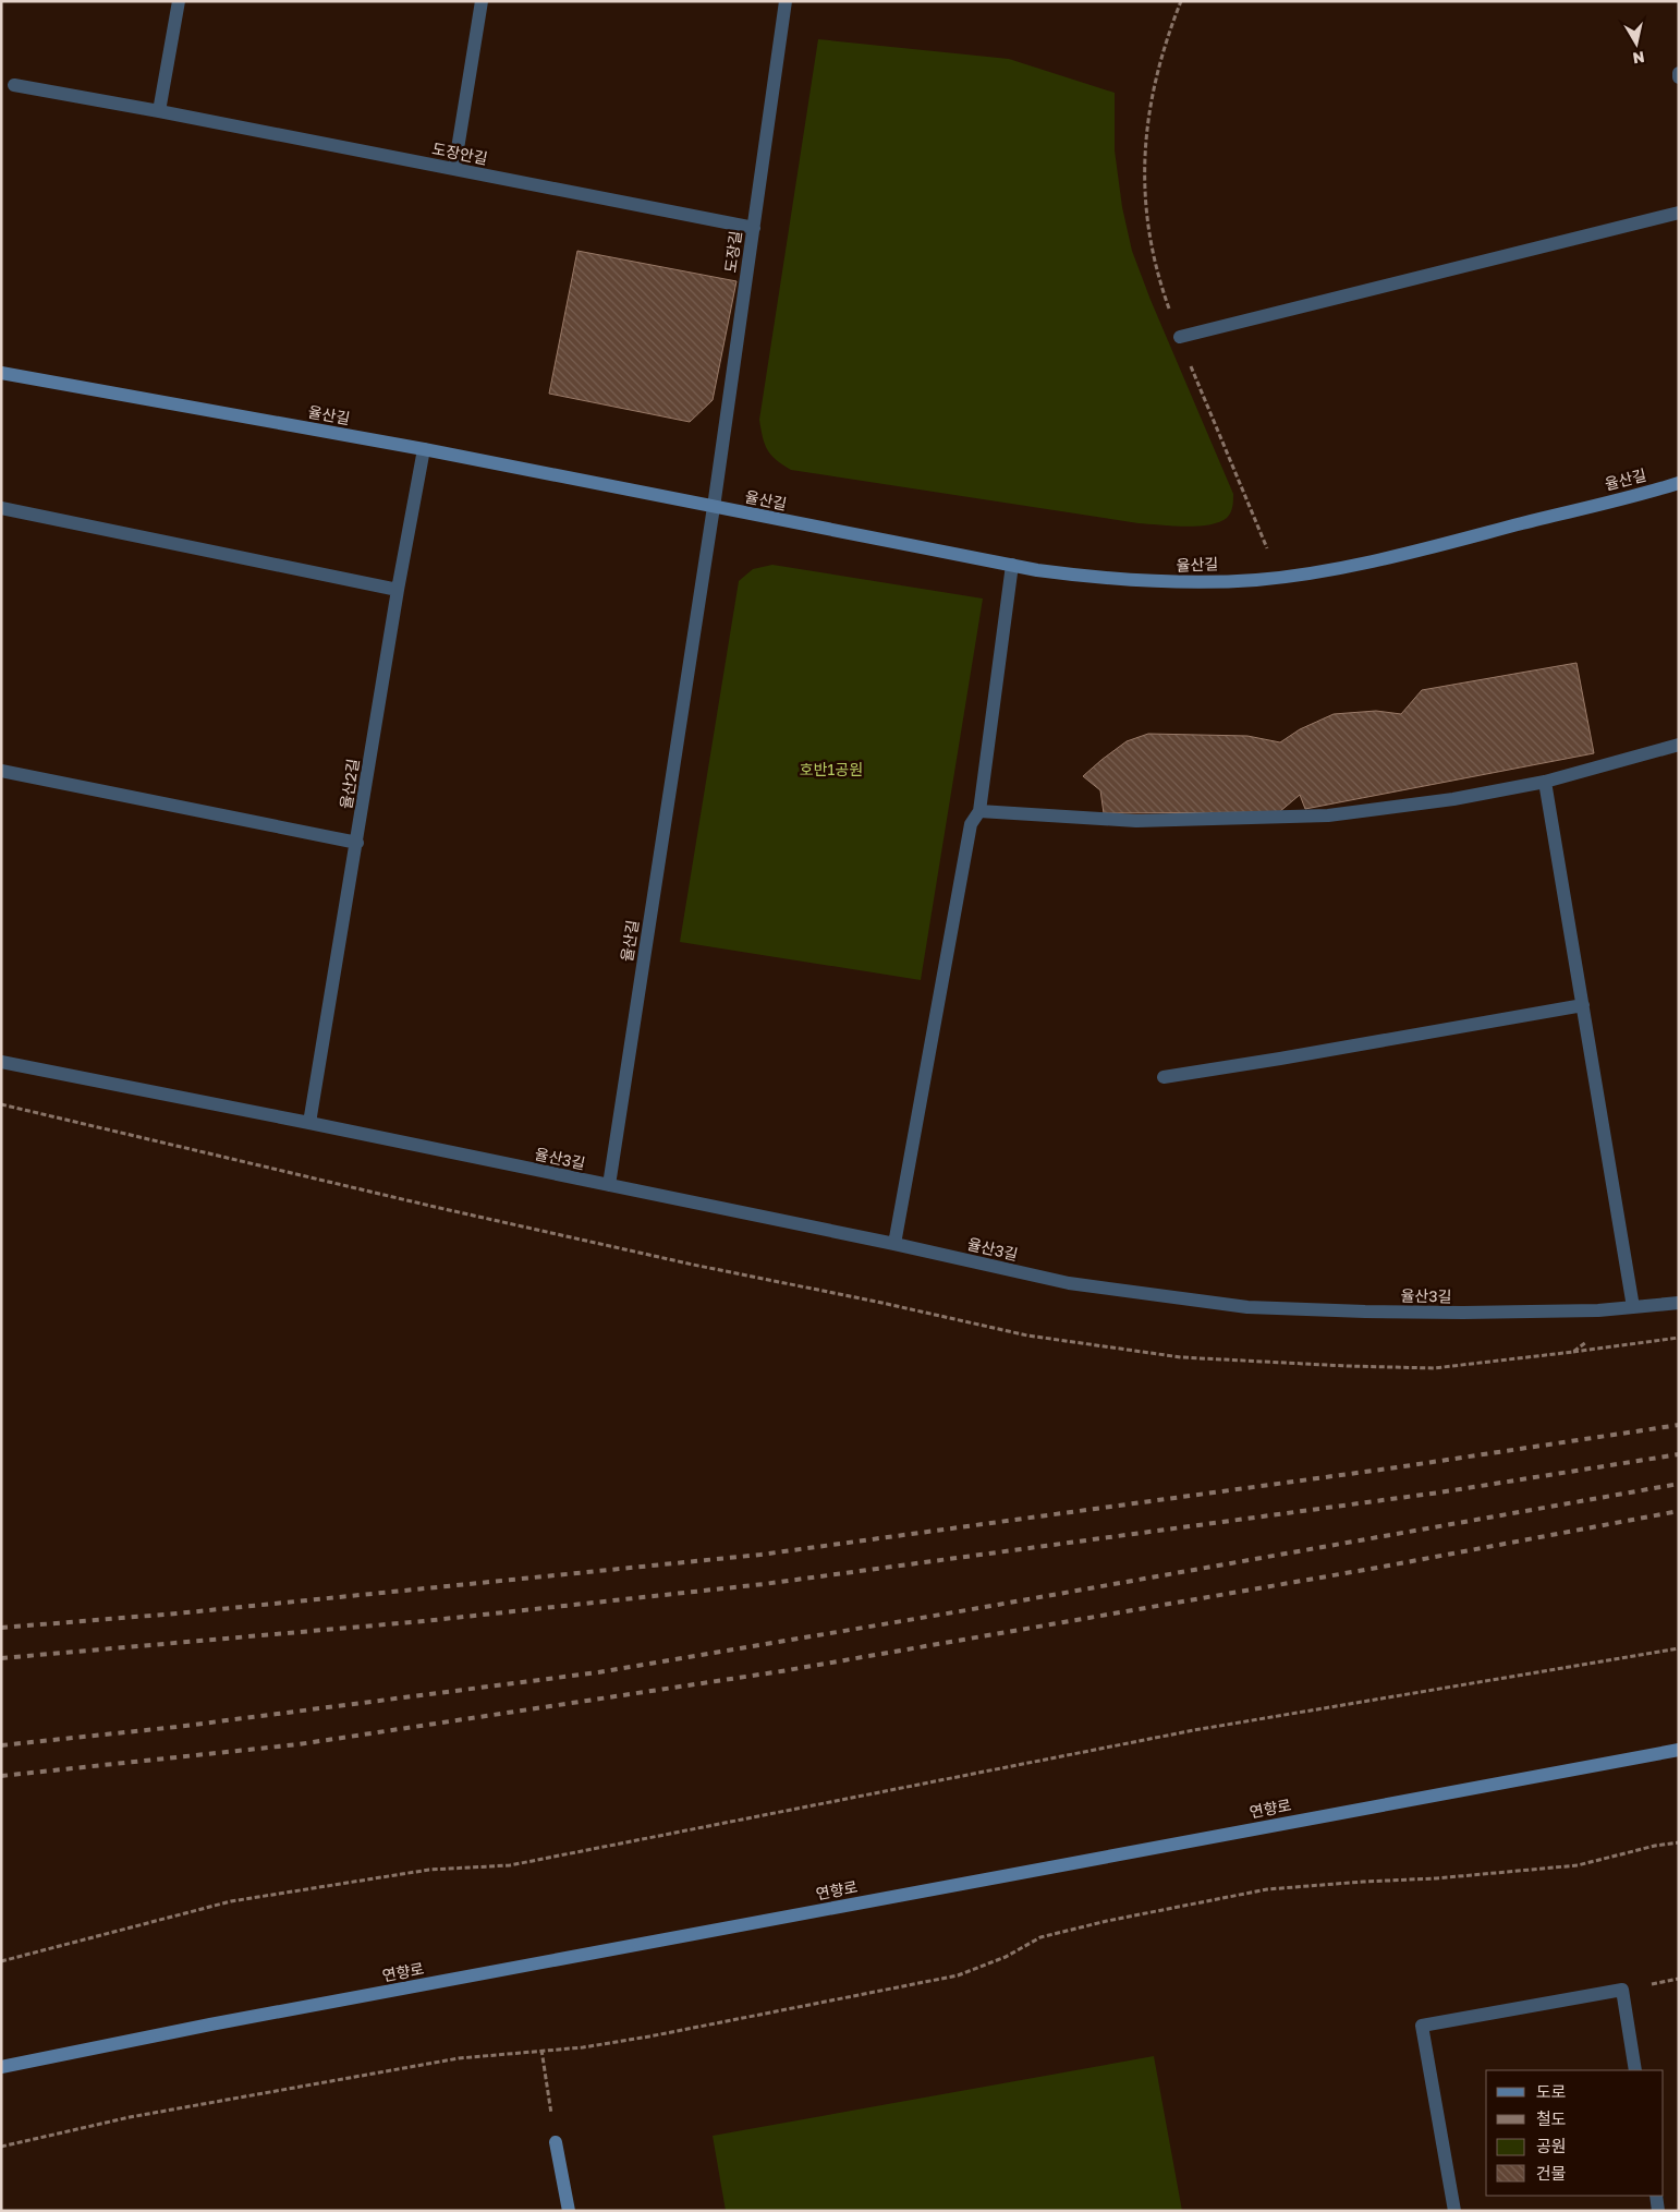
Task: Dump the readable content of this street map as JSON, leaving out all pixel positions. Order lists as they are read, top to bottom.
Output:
{
  "streets": {
    "street": [
      "도장안길",
      "도장길",
      "율산길",
      "율산2길",
      "율산3길",
      "연향로"
    ]
  },
  "crossings": [
    ["도장안길", "도장길"],
    ["도장길", "율산길"],
    ["율산길", "율산2길"],
    ["율산길", "율산3길"],
    ["율산2길", "율산3길"]
  ],
  "parks": ["호반1공원"],
  "legend": [
    "도로",
    "철도",
    "공원",
    "건물"
  ],
  "north": "bottom"
}
